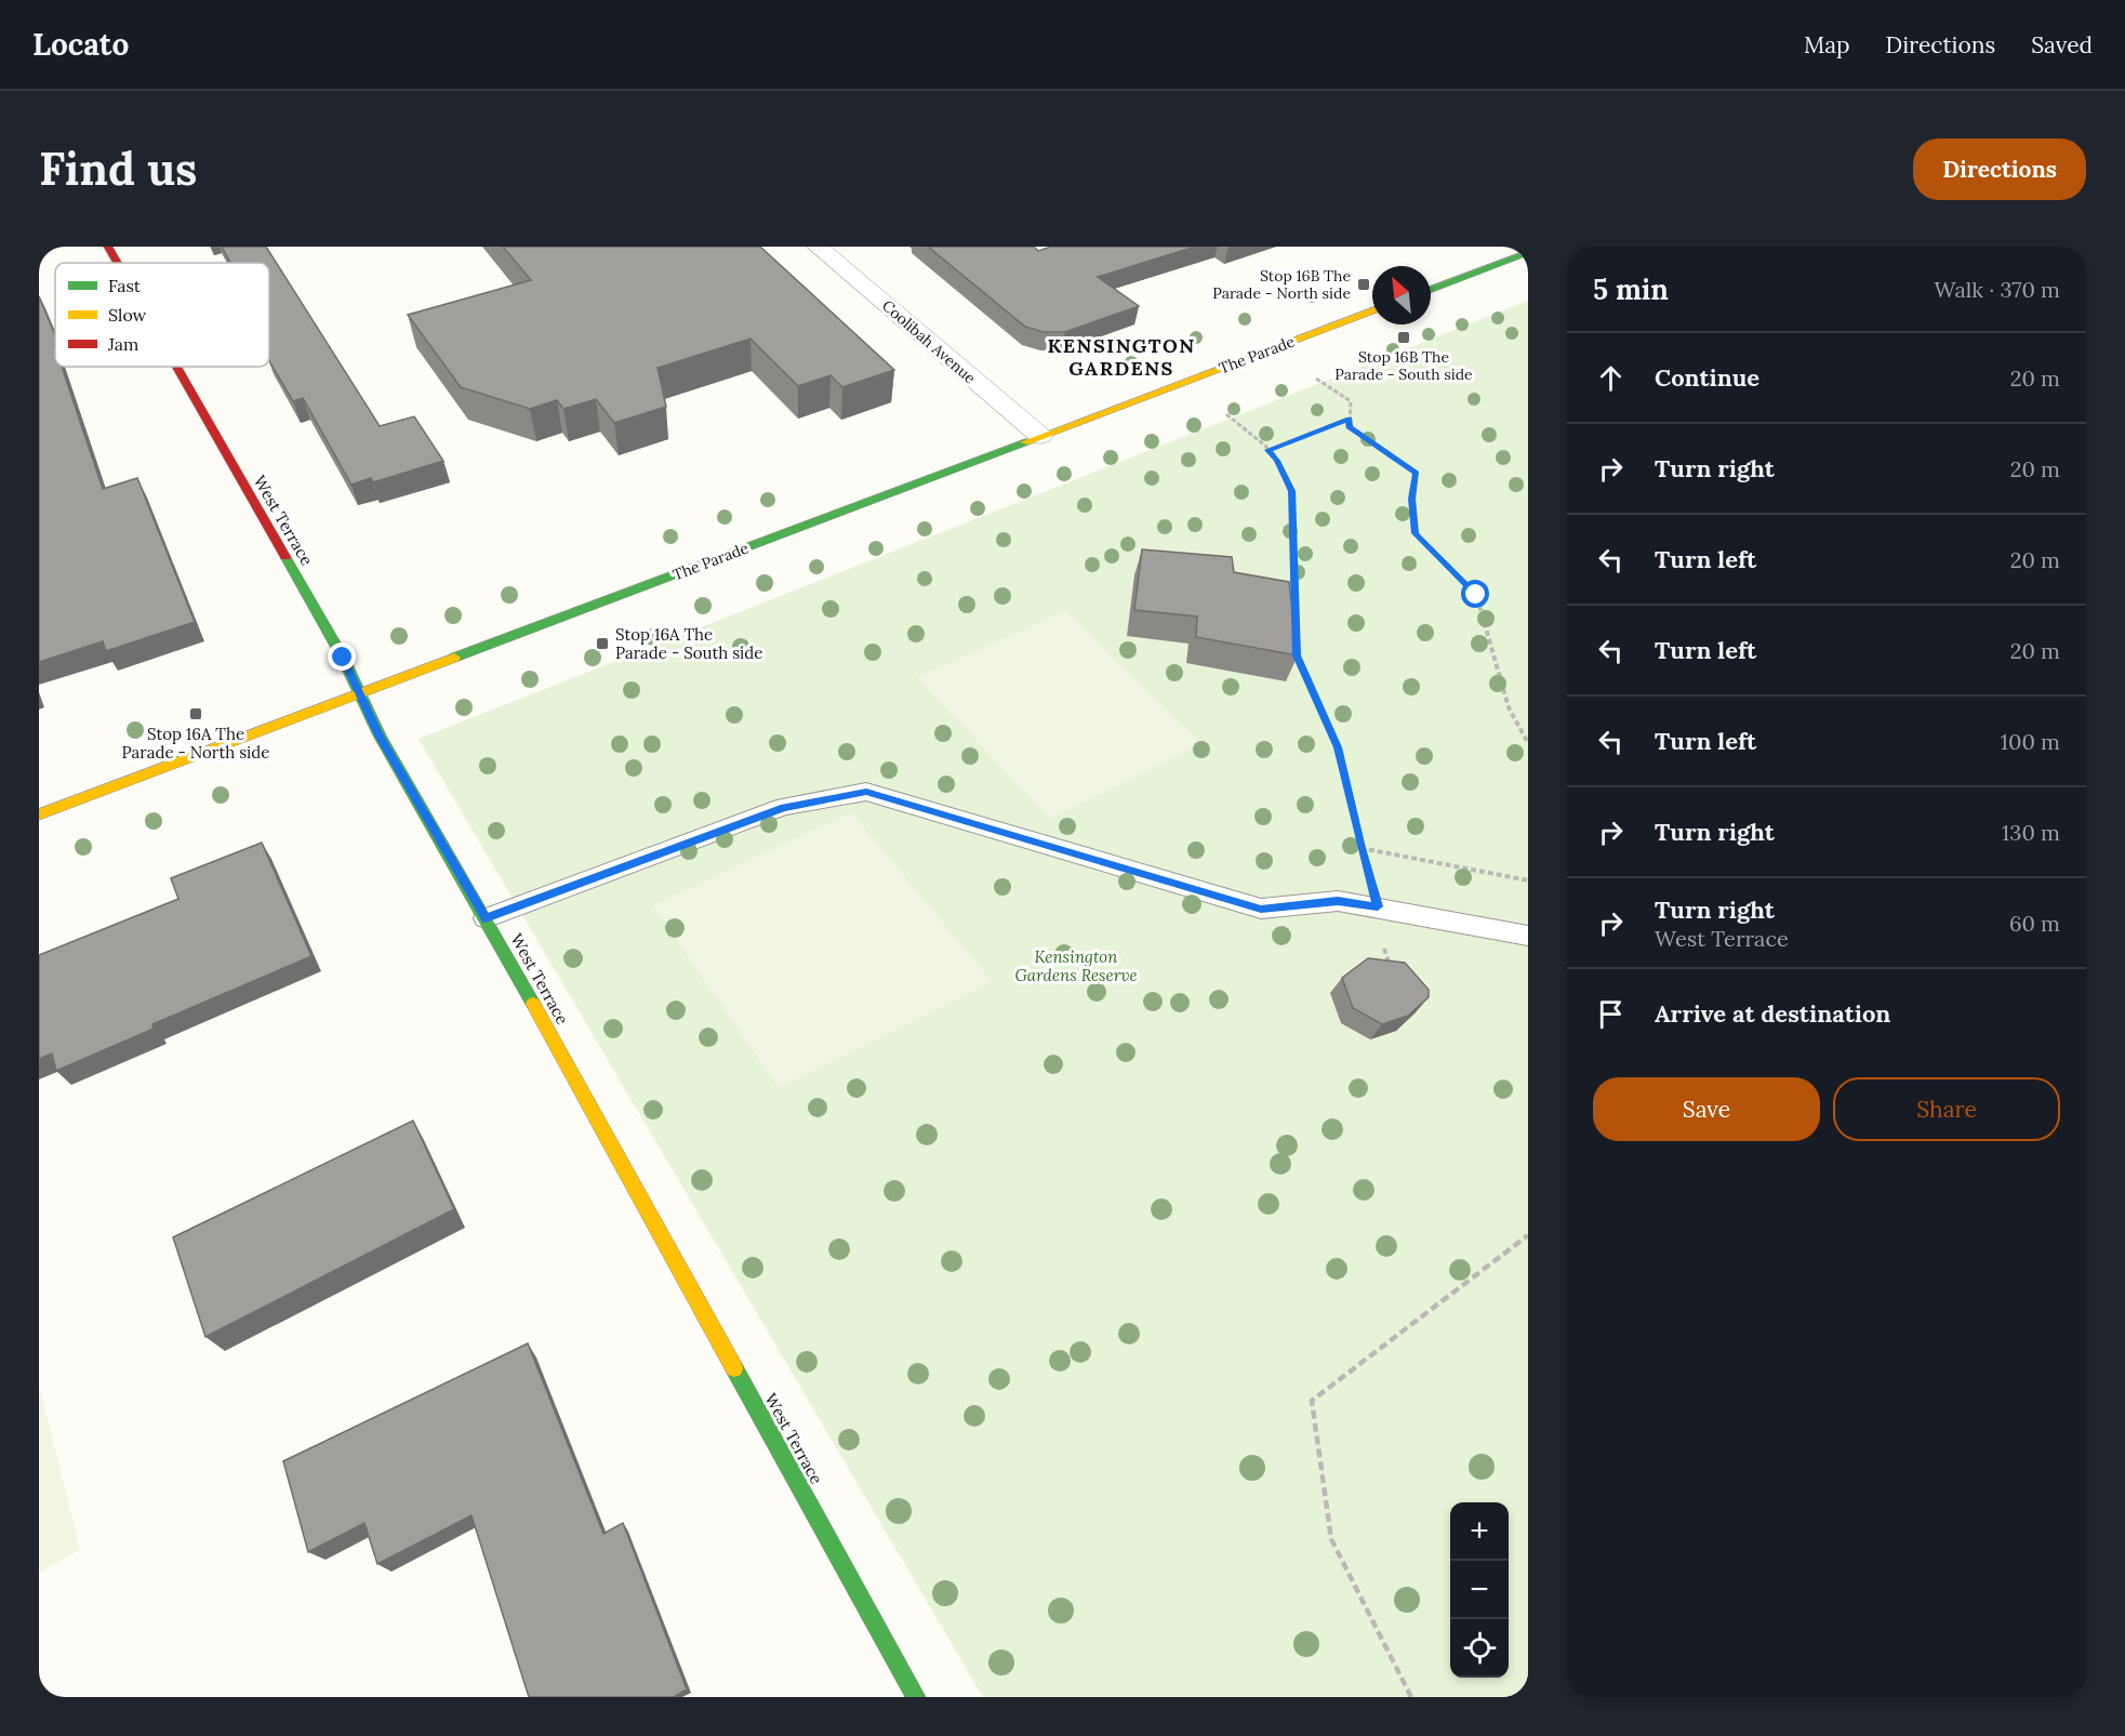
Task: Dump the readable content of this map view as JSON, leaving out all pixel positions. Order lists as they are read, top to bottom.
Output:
{
  "streets": {
    "street": ["Coolibah Avenue", "The Parade", "West Terrace"]
  },
  "crossings": [
    ["Coolibah Avenue", "The Parade"],
    ["The Parade", "West Terrace"]
  ],
  "districts": ["KENSINGTON GARDENS"],
  "parks": ["Kensington Gardens Reserve"],
  "places": {
    "transit": [
      "Stop 16B The Parade - North side",
      "Stop 16B The Parade - South side",
      "Stop 16A The Parade - South side",
      "Stop 16A The Parade - North side"
    ]
  },
  "legend": ["Fast", "Slow", "Jam"],
  "north": "top left",
  "page": {
    "header": "Locato",
    "nav": ["Map", "Directions", "Saved"],
    "buttons": [
      "Directions",
      ["Save", "Share"]
    ],
    "title": "Find us",
    "heading": ["5 min", "Walk · 370 m"],
    "list": [
      ["Continue", "20 m"],
      ["Turn right", "20 m"],
      ["Turn left", "20 m"],
      ["Turn left", "20 m"],
      ["Turn left", "100 m"],
      ["Turn right", "130 m"],
      ["Turn right", "West Terrace", "60 m"],
      "Arrive at destination"
    ],
    "map_buttons": ["+", "−"]
  }
}
